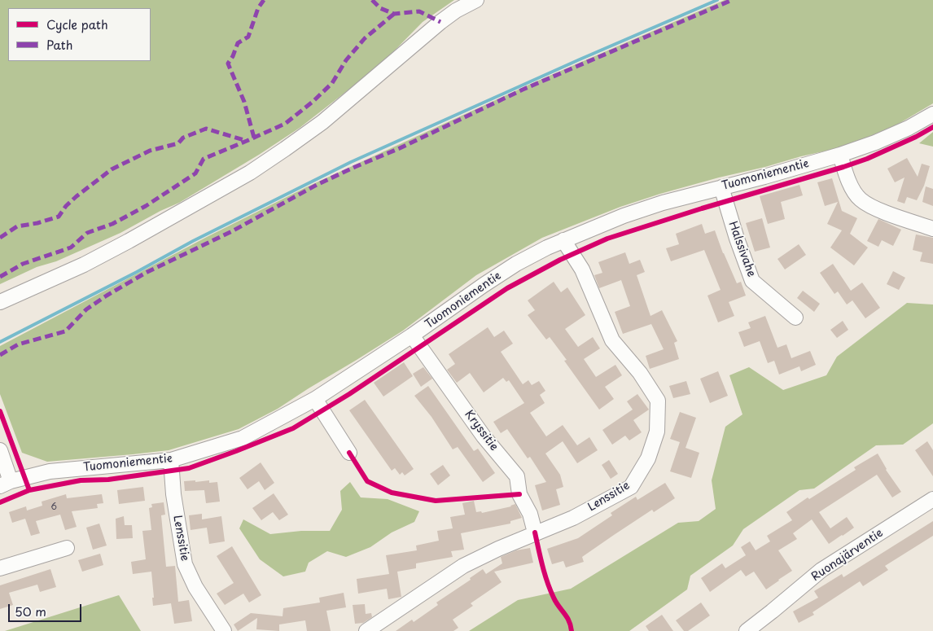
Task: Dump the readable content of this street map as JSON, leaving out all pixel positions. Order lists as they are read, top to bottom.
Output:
{
  "streets": {
    "street": [
      "Tuomoniementie",
      "Halssivahe",
      "Kryssitie",
      "Lenssitie",
      "Ruonajärventie"
    ]
  },
  "crossings": [
    ["Tuomoniementie", "Halssivahe"],
    ["Tuomoniementie", "Kryssitie"],
    ["Tuomoniementie", "Lenssitie"],
    ["Kryssitie", "Lenssitie"]
  ],
  "house_numbers": ["6"],
  "legend": ["Cycle path", "Path"],
  "scale_bar": "50 m"
}
